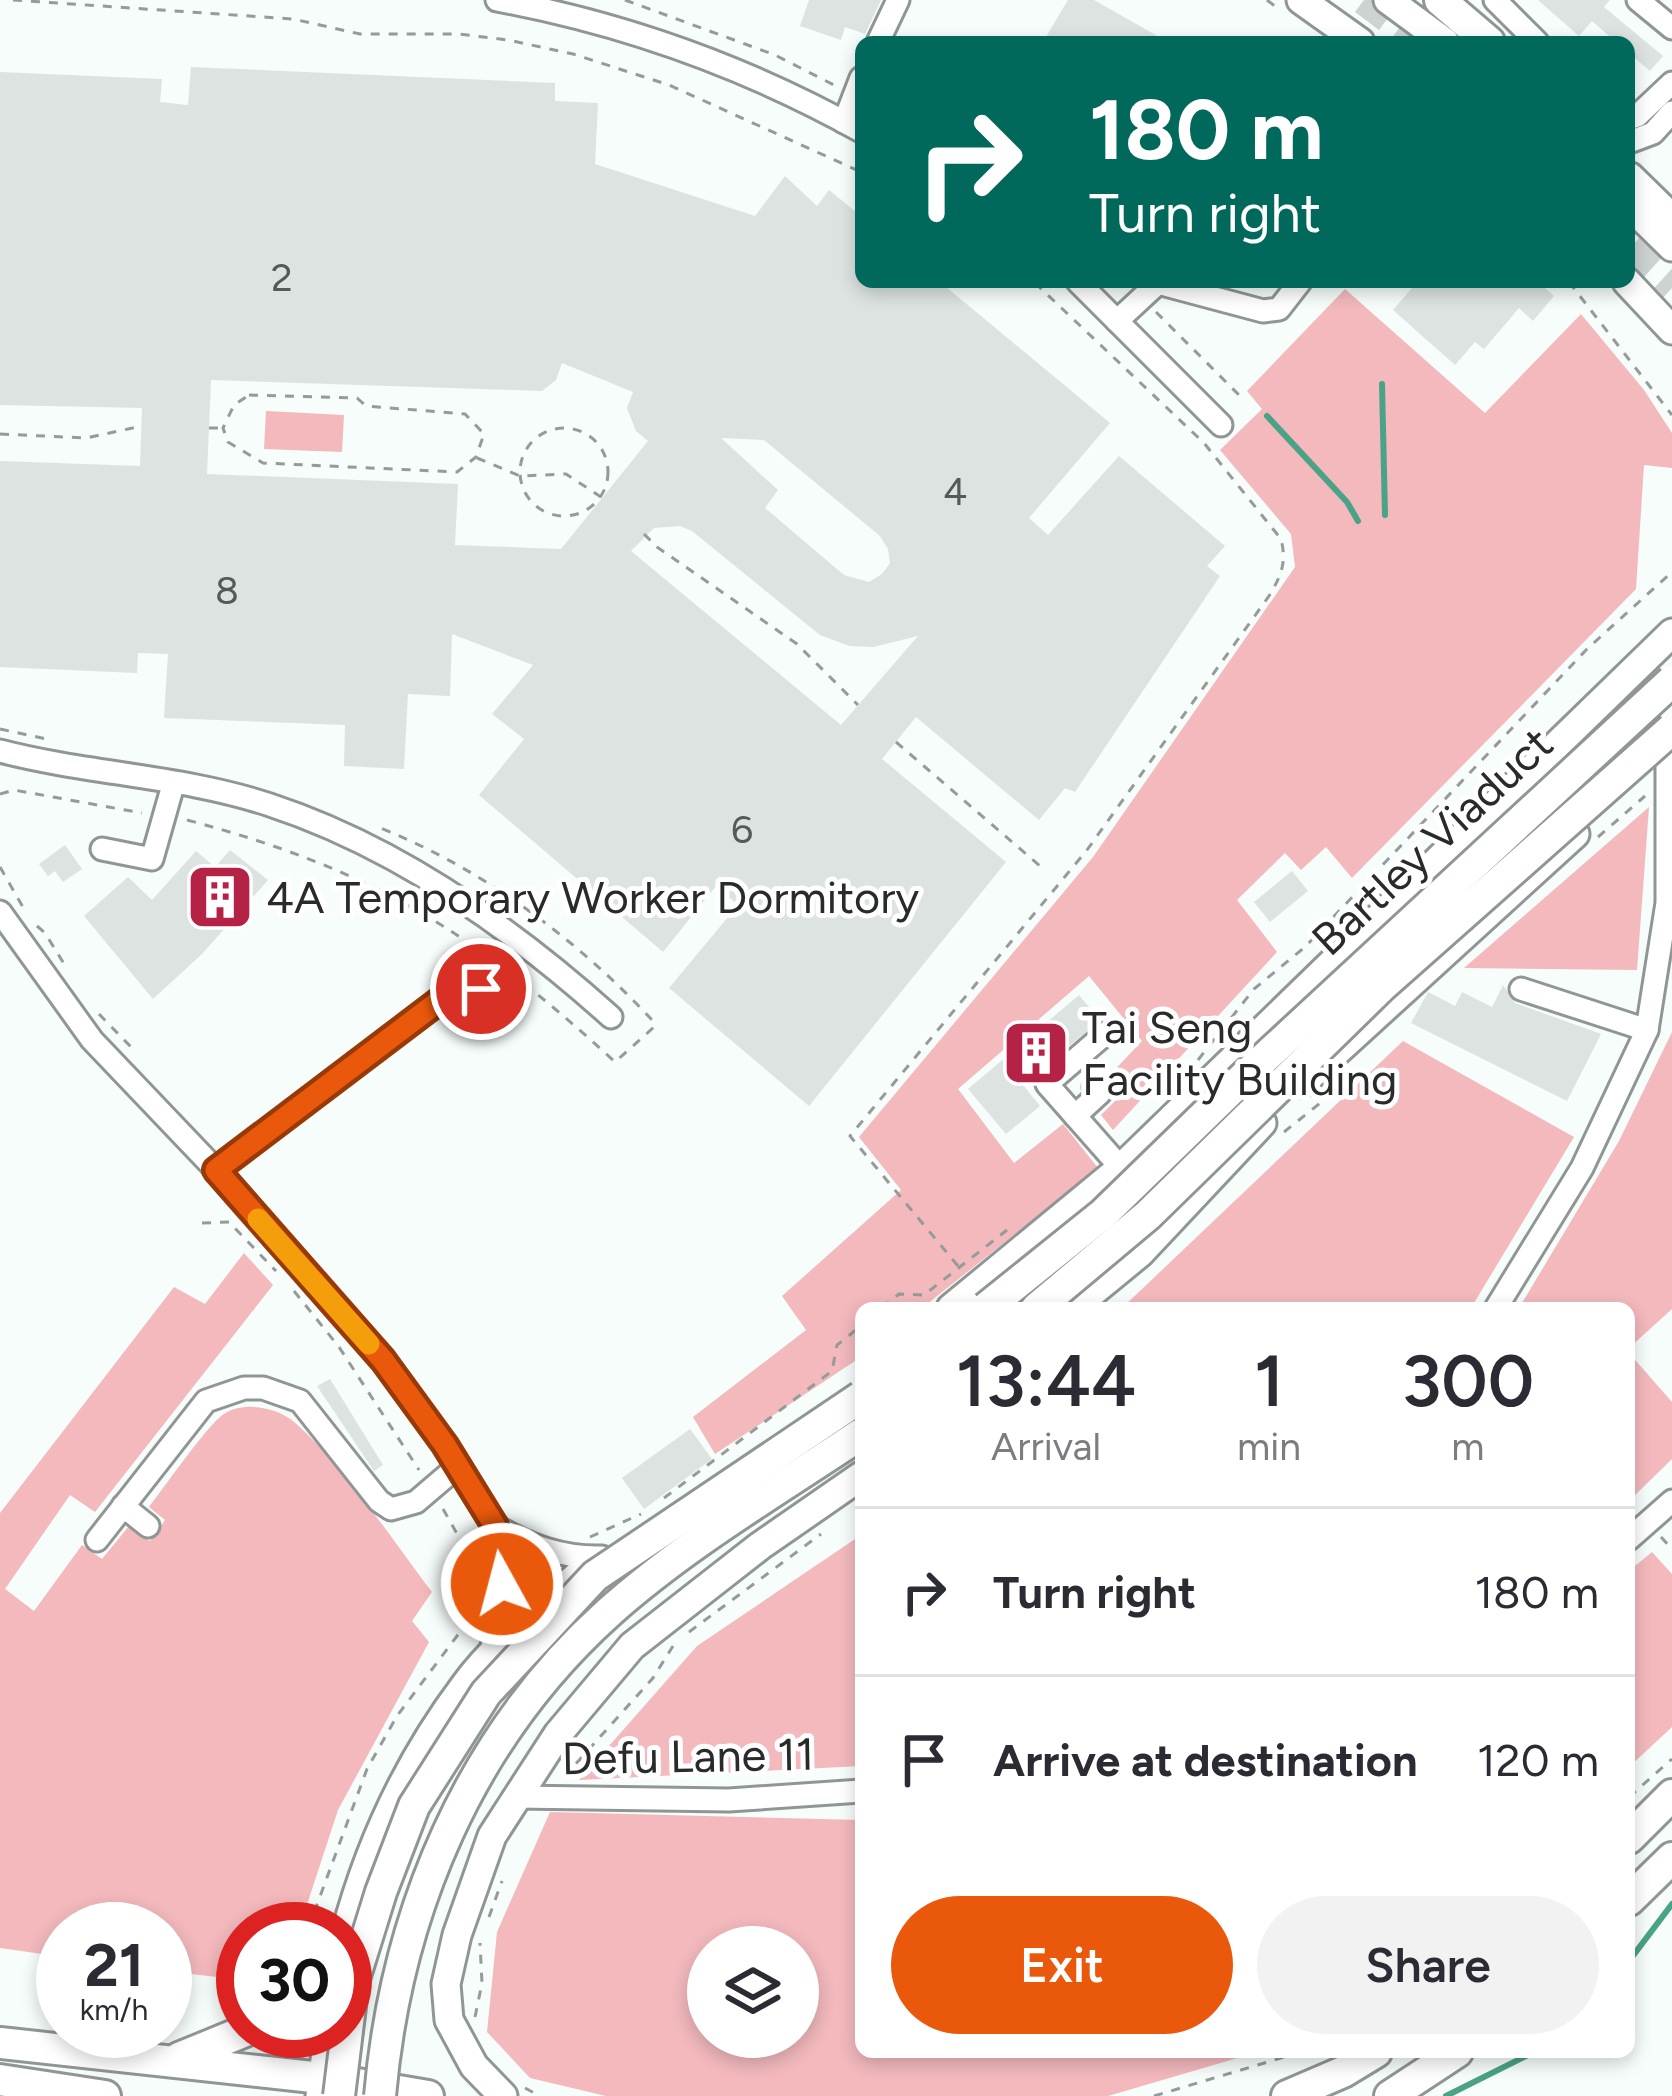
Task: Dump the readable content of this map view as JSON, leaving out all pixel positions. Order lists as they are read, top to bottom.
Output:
{
  "streets": {
    "highway": ["Bartley Viaduct"],
    "street": ["Defu Lane 11"]
  },
  "places": {
    "building": ["4A Temporary Worker Dormitory", "Tai Seng Facility Building"]
  },
  "house_numbers": [
    "2",
    "4",
    "8",
    "6"
  ],
  "page": {
    "turn": ["180 m", "Turn right"],
    "eta": [
      "13:44",
      "Arrival",
      "1",
      "min",
      "300",
      "m"
    ],
    "list": [
      {
        "name": "Turn right",
        "value": "180 m"
      },
      {
        "name": "Arrive at destination",
        "value": "120 m"
      }
    ],
    "buttons": ["Exit", "Share"],
    "speed": "21 km/h",
    "limit": "30"
  }
}
